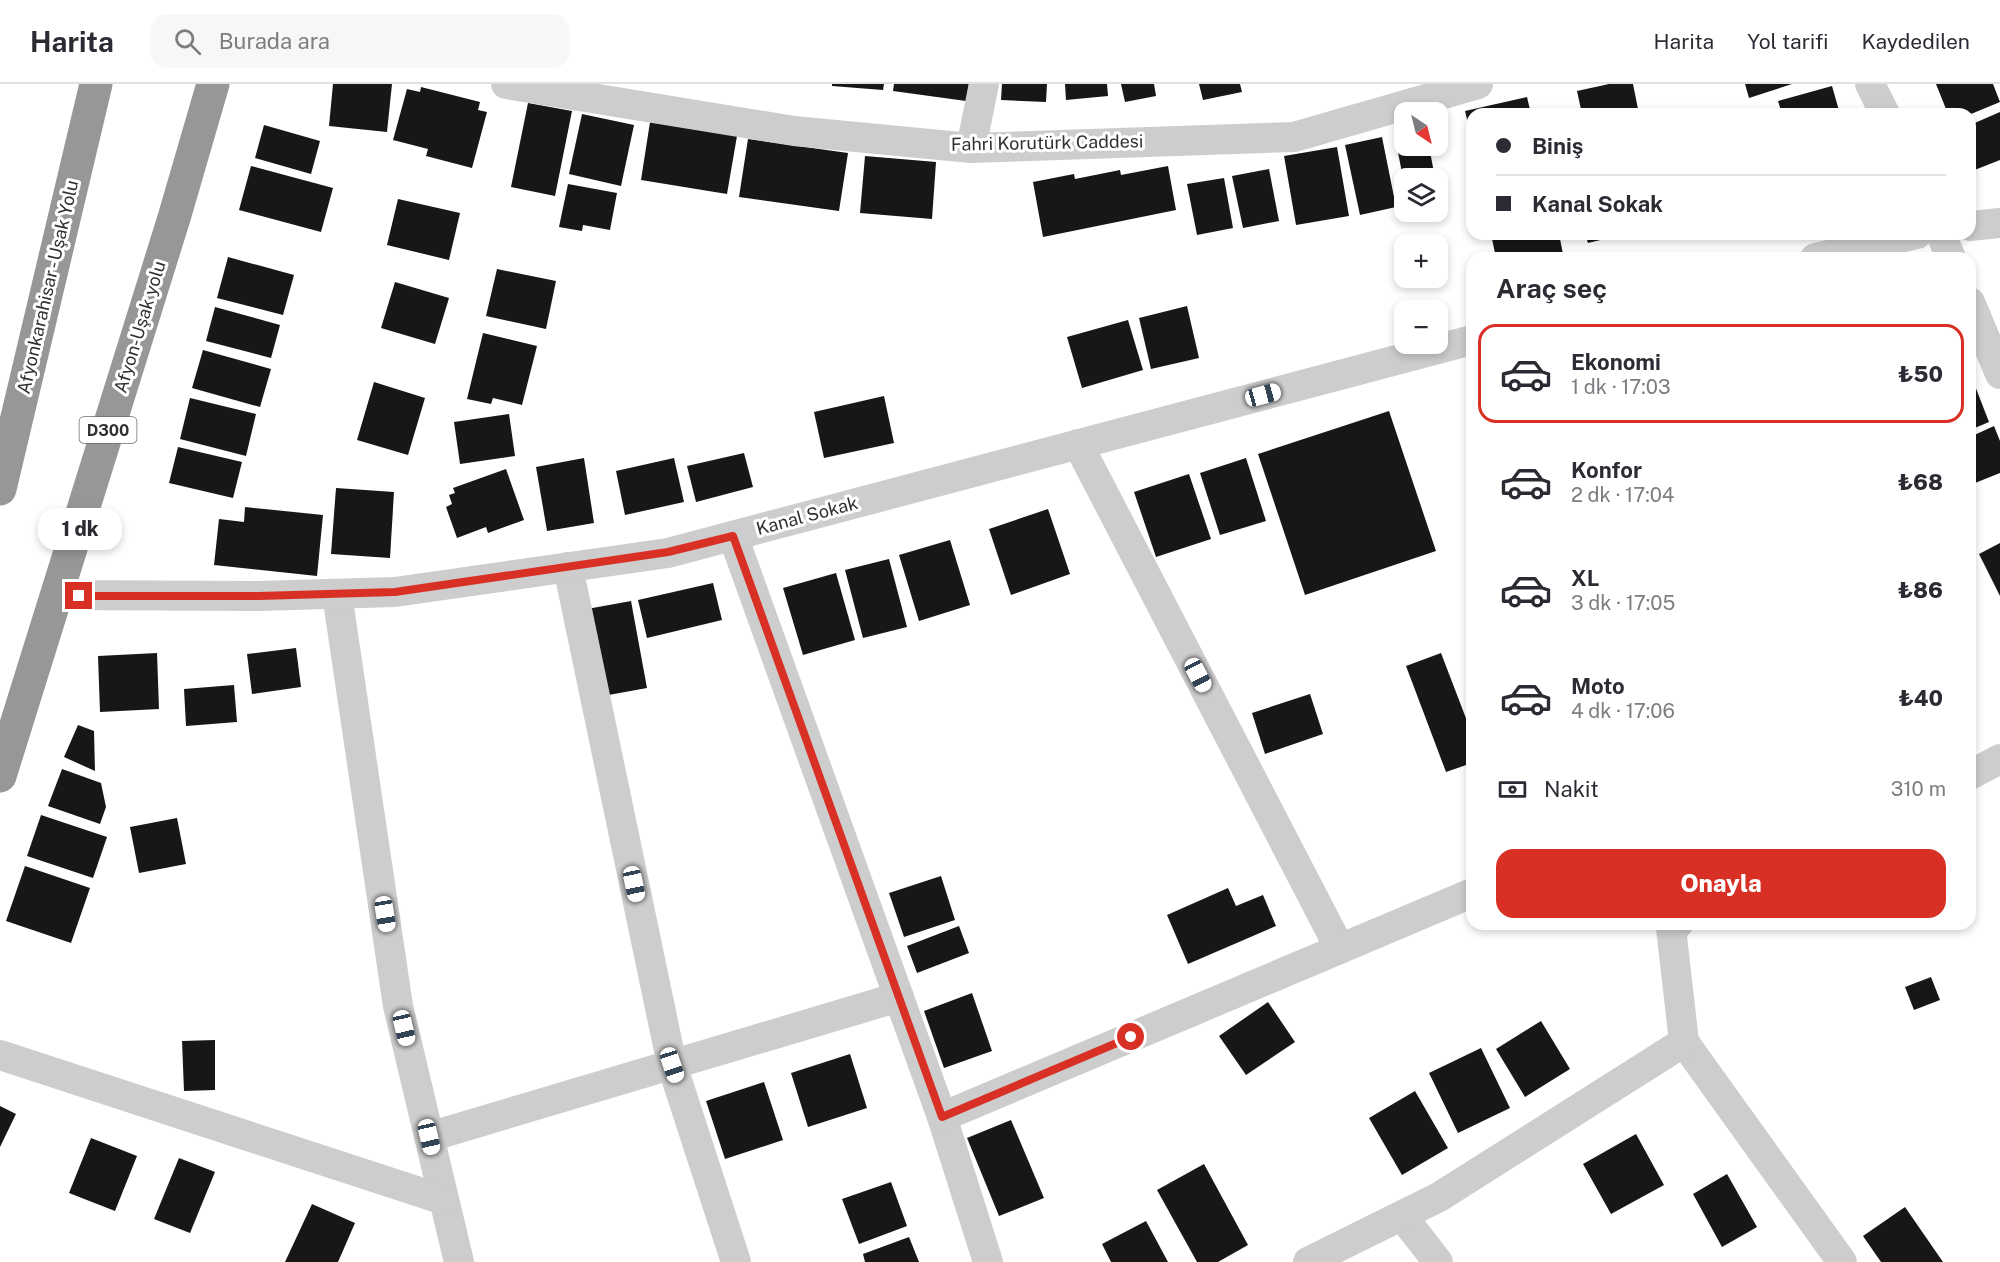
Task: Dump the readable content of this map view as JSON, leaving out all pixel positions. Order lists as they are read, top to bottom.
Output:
{
  "streets": {
    "highway": ["Afyonkarahisar - Uşak Yolu", "Afyon-Uşak yolu", "D300"],
    "street": ["Fahri Korutürk Caddesi", "Kanal Sokak"]
  },
  "crossings": [
    ["Afyon-Uşak yolu", "Kanal Sokak"]
  ],
  "north": "bottom right",
  "page": {
    "header": "Harita",
    "search": "Burada ara",
    "nav": ["Harita", "Yol tarifi", "Kaydedilen"],
    "map_buttons": ["+", "−"],
    "banner": ["Biniş", "Kanal Sokak"],
    "heading": "Araç seç",
    "list": [
      {
        "name": "Ekonomi",
        "note": "1 dk · 17:03",
        "value": "₺50"
      },
      {
        "name": "Konfor",
        "note": "2 dk · 17:04",
        "value": "₺68"
      },
      {
        "name": "XL",
        "note": "3 dk · 17:05",
        "value": "₺86"
      },
      {
        "name": "Moto",
        "note": "4 dk · 17:06",
        "value": "₺40"
      }
    ],
    "bubble": "1 dk",
    "pay": ["Nakit", "310 m"],
    "buttons": "Onayla"
  }
}
